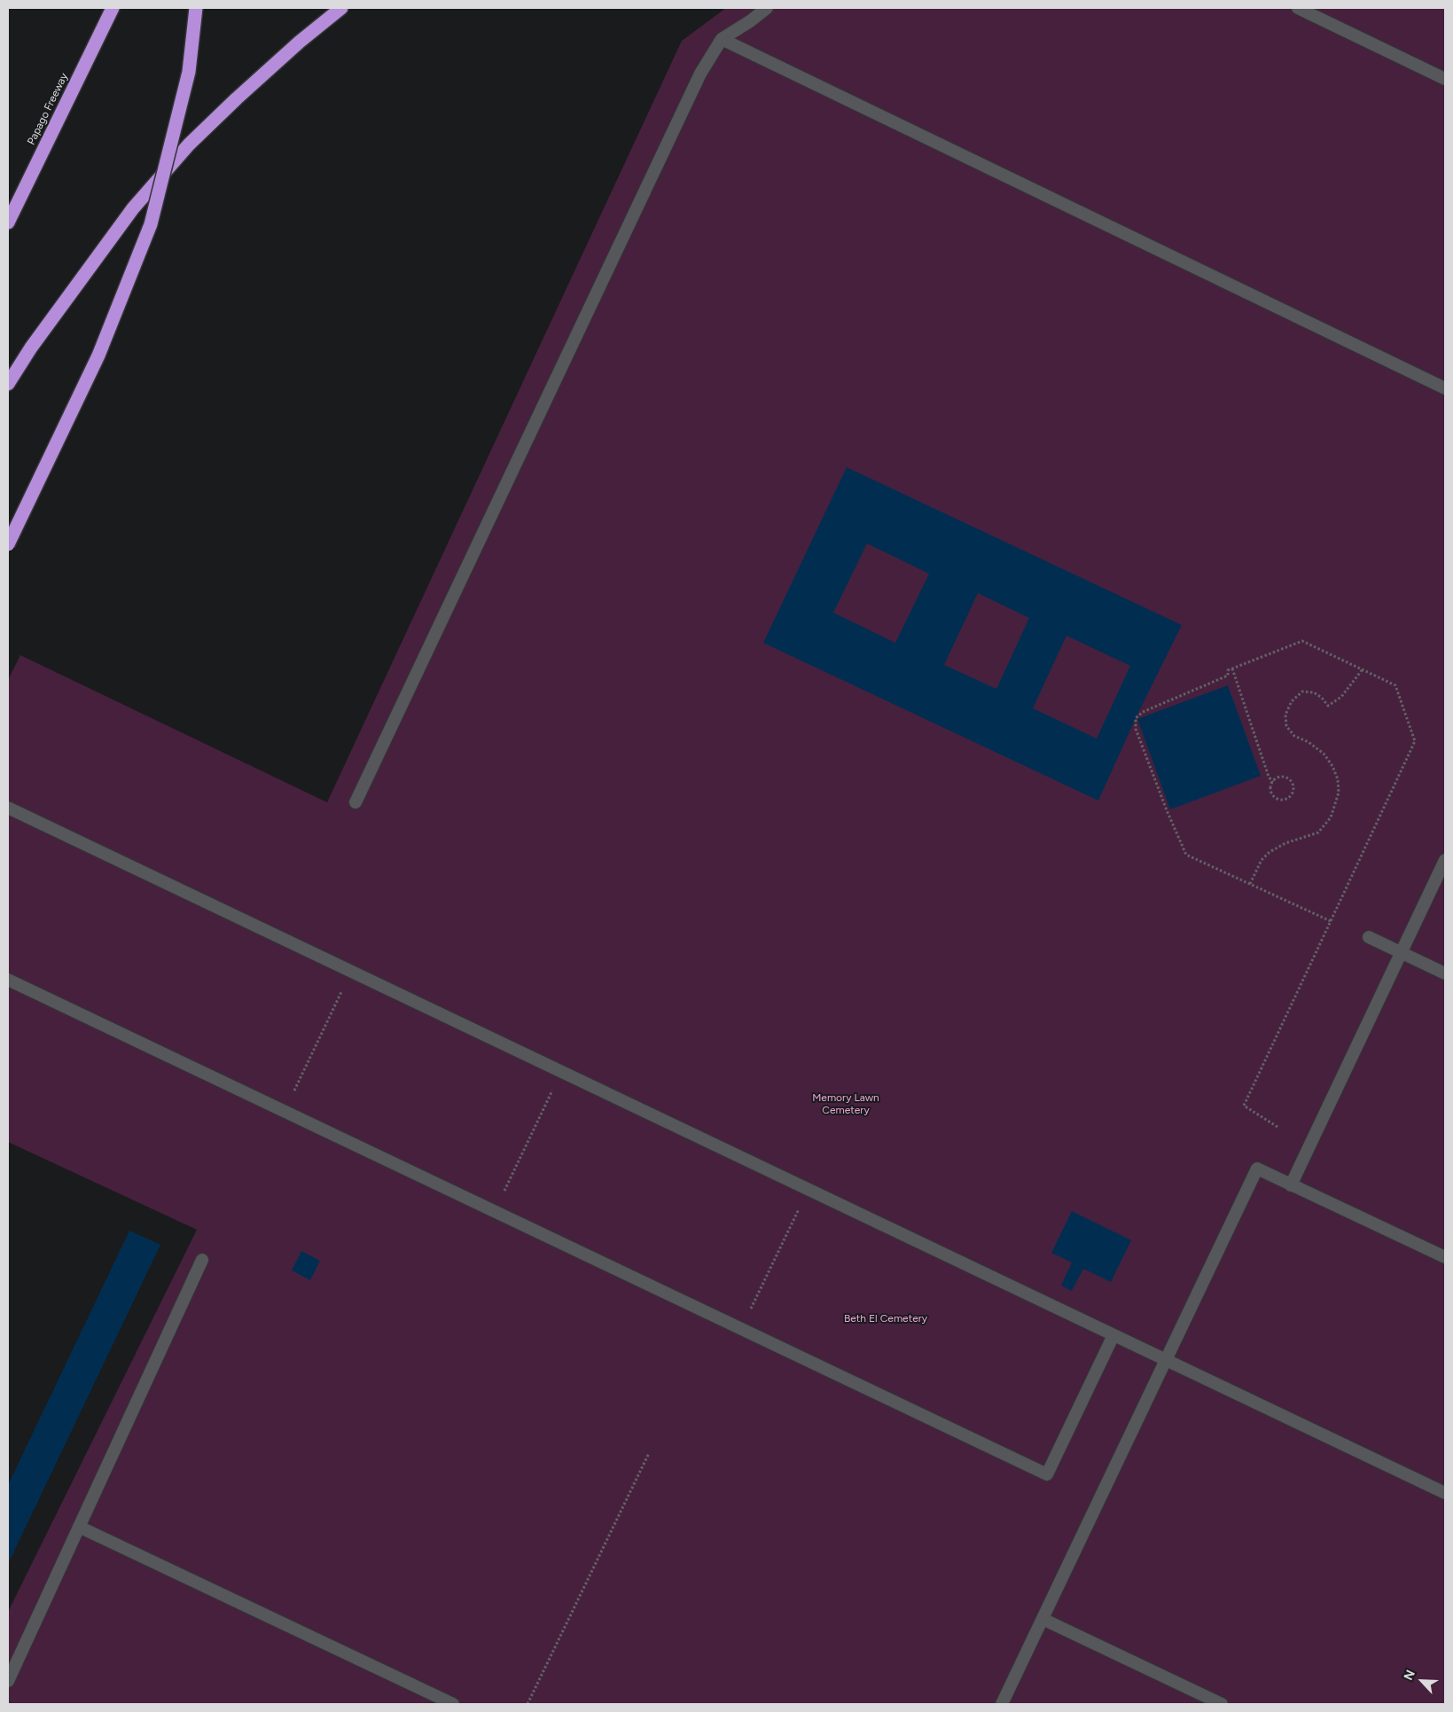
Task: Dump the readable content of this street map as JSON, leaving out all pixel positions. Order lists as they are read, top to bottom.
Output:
{
  "streets": {
    "highway": ["Papago Freeway"]
  },
  "parks": ["Memory Lawn Cemetery", "Beth El Cemetery"],
  "north": "top left"
}
